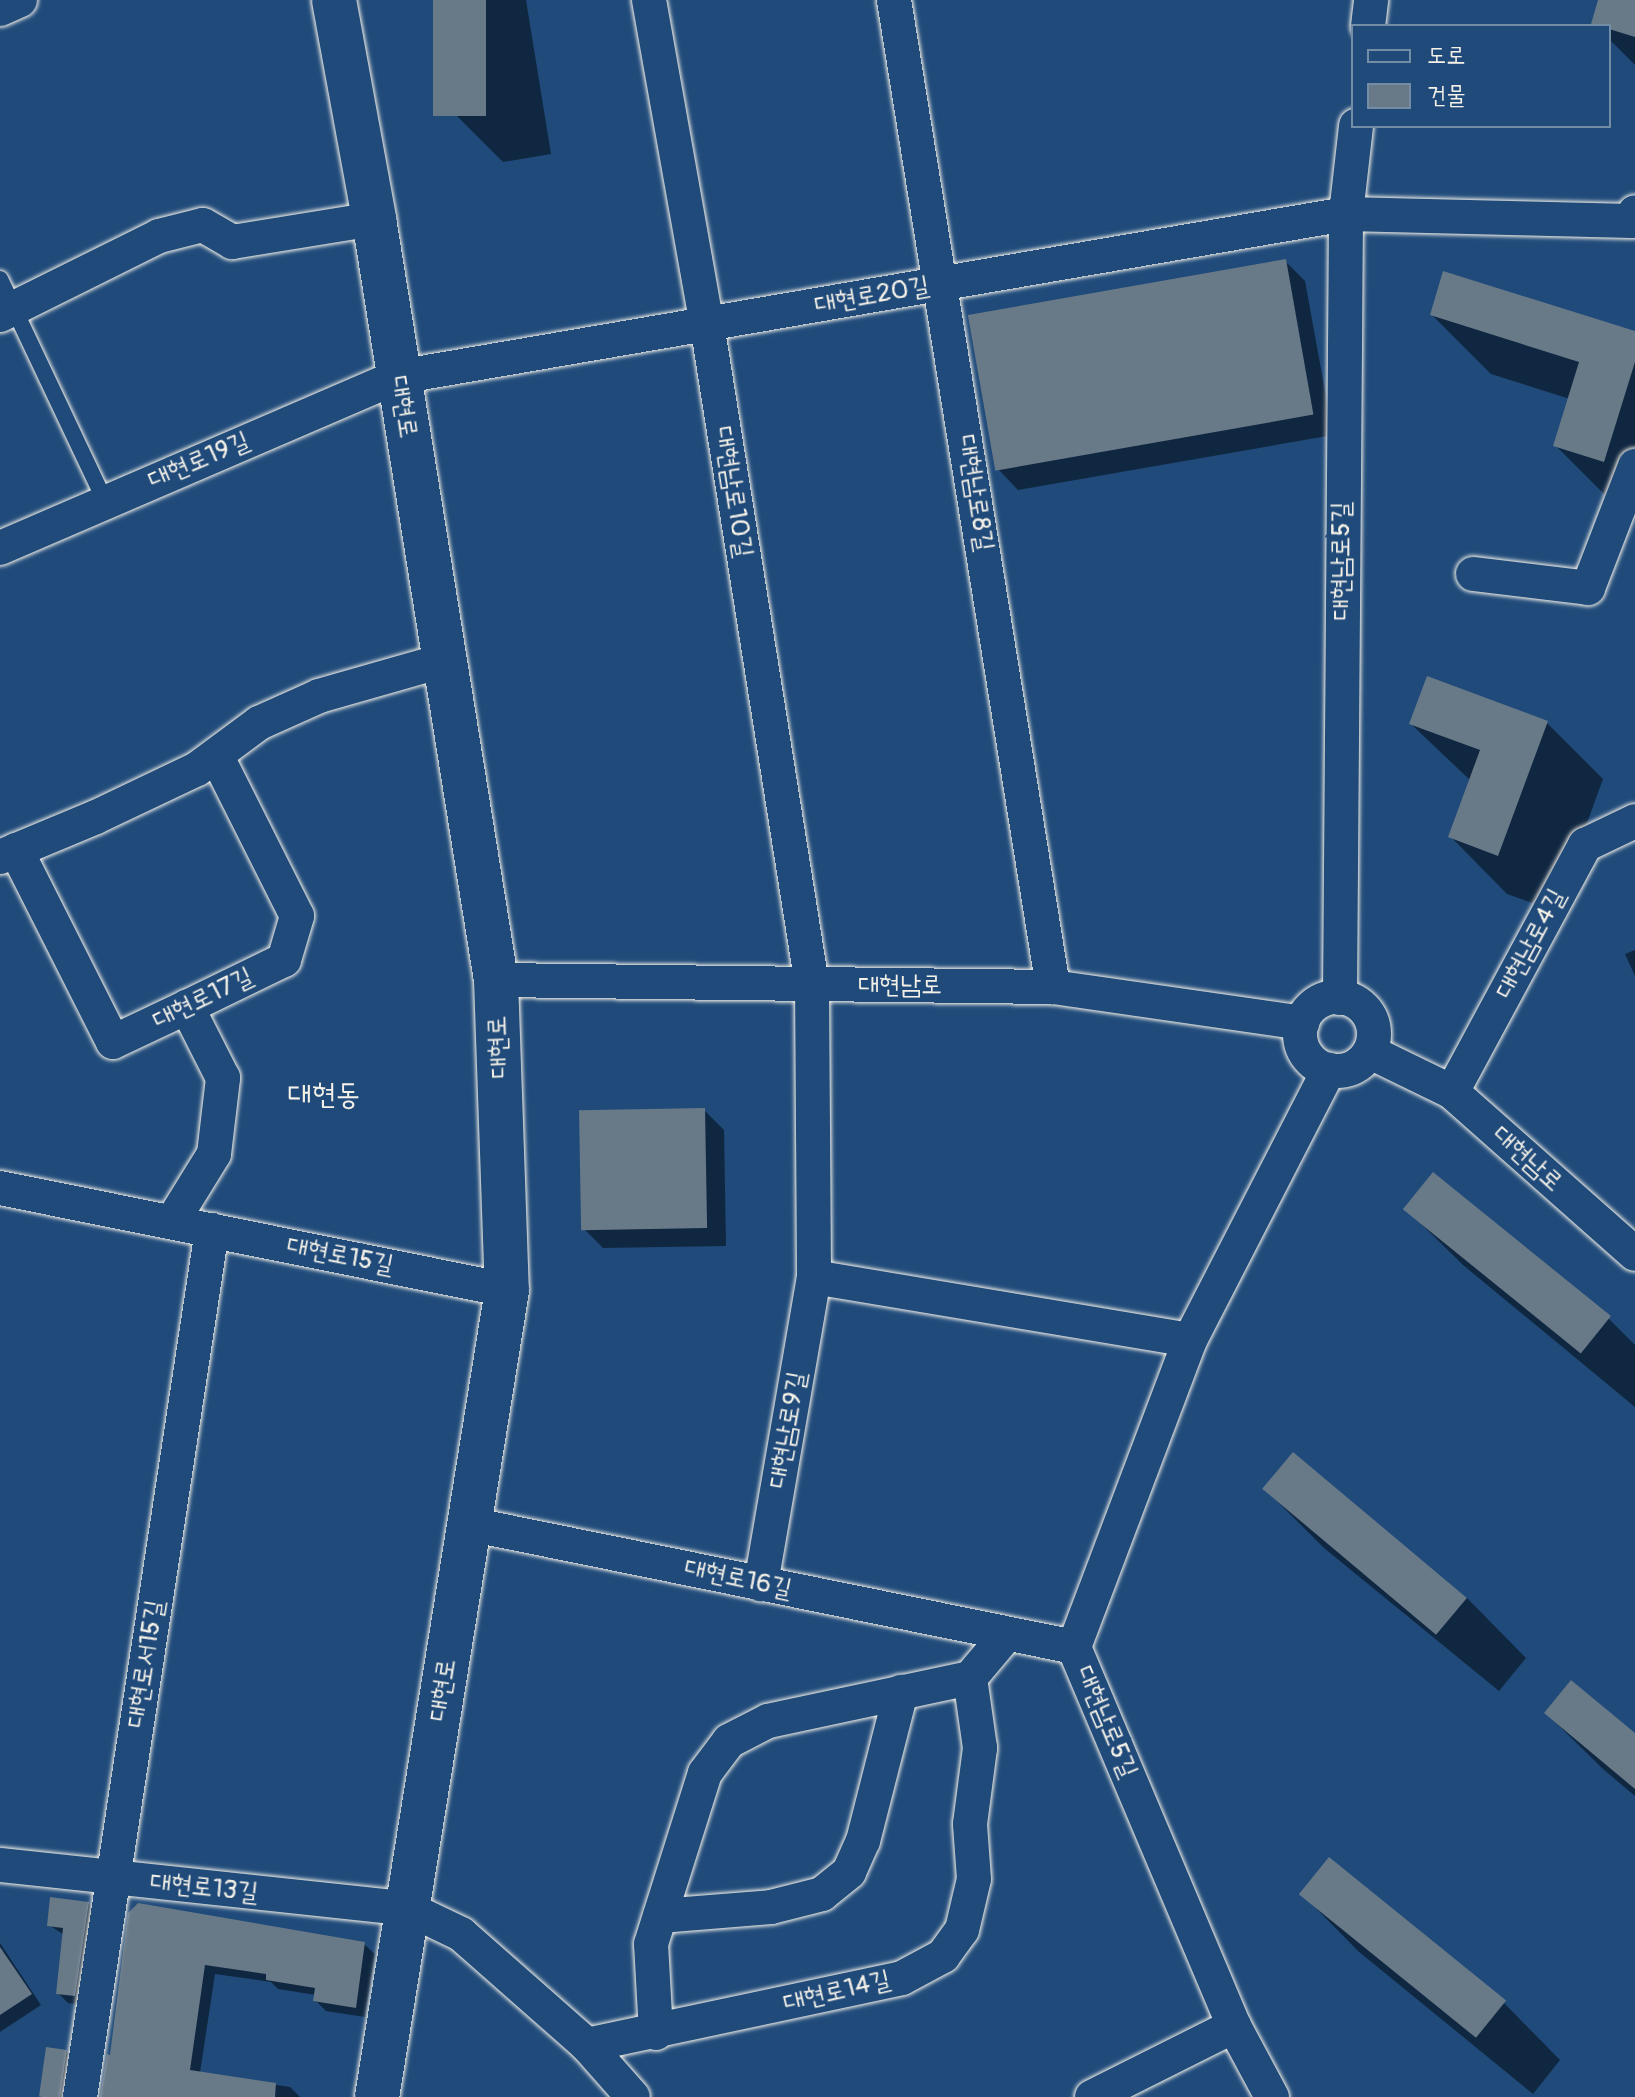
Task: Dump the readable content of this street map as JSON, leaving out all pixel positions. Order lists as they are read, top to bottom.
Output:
{
  "streets": {
    "main road": ["대현로"],
    "street": [
      "대현로20길",
      "대현로19길",
      "대현남로10길",
      "대현남로8길",
      "대현남로5길",
      "대현남로4길",
      "대현남로",
      "대현로17길",
      "대현로15길",
      "대현남로9길",
      "대현로16길",
      "대현로서15길",
      "대현로13길",
      "대현로14길"
    ]
  },
  "crossings": [
    ["대현로20길", "대현로"],
    ["대현로20길", "대현로19길"],
    ["대현로20길", "대현남로10길"],
    ["대현로20길", "대현남로8길"],
    ["대현로20길", "대현남로5길"],
    ["대현로", "대현로19길"],
    ["대현로", "대현남로"],
    ["대현로", "대현로17길"],
    ["대현로", "대현로15길"],
    ["대현로", "대현로16길"],
    ["대현로", "대현로13길"],
    ["대현남로10길", "대현남로"],
    ["대현남로10길", "대현남로9길"],
    ["대현남로8길", "대현남로"],
    ["대현남로5길", "대현남로"],
    ["대현남로5길", "대현로16길"],
    ["대현남로4길", "대현남로"],
    ["대현남로", "대현남로9길"],
    ["대현로15길", "대현로서15길"],
    ["대현남로9길", "대현로16길"],
    ["대현로서15길", "대현로13길"]
  ],
  "districts": ["대현동"],
  "legend": ["도로", "건물"]
}
